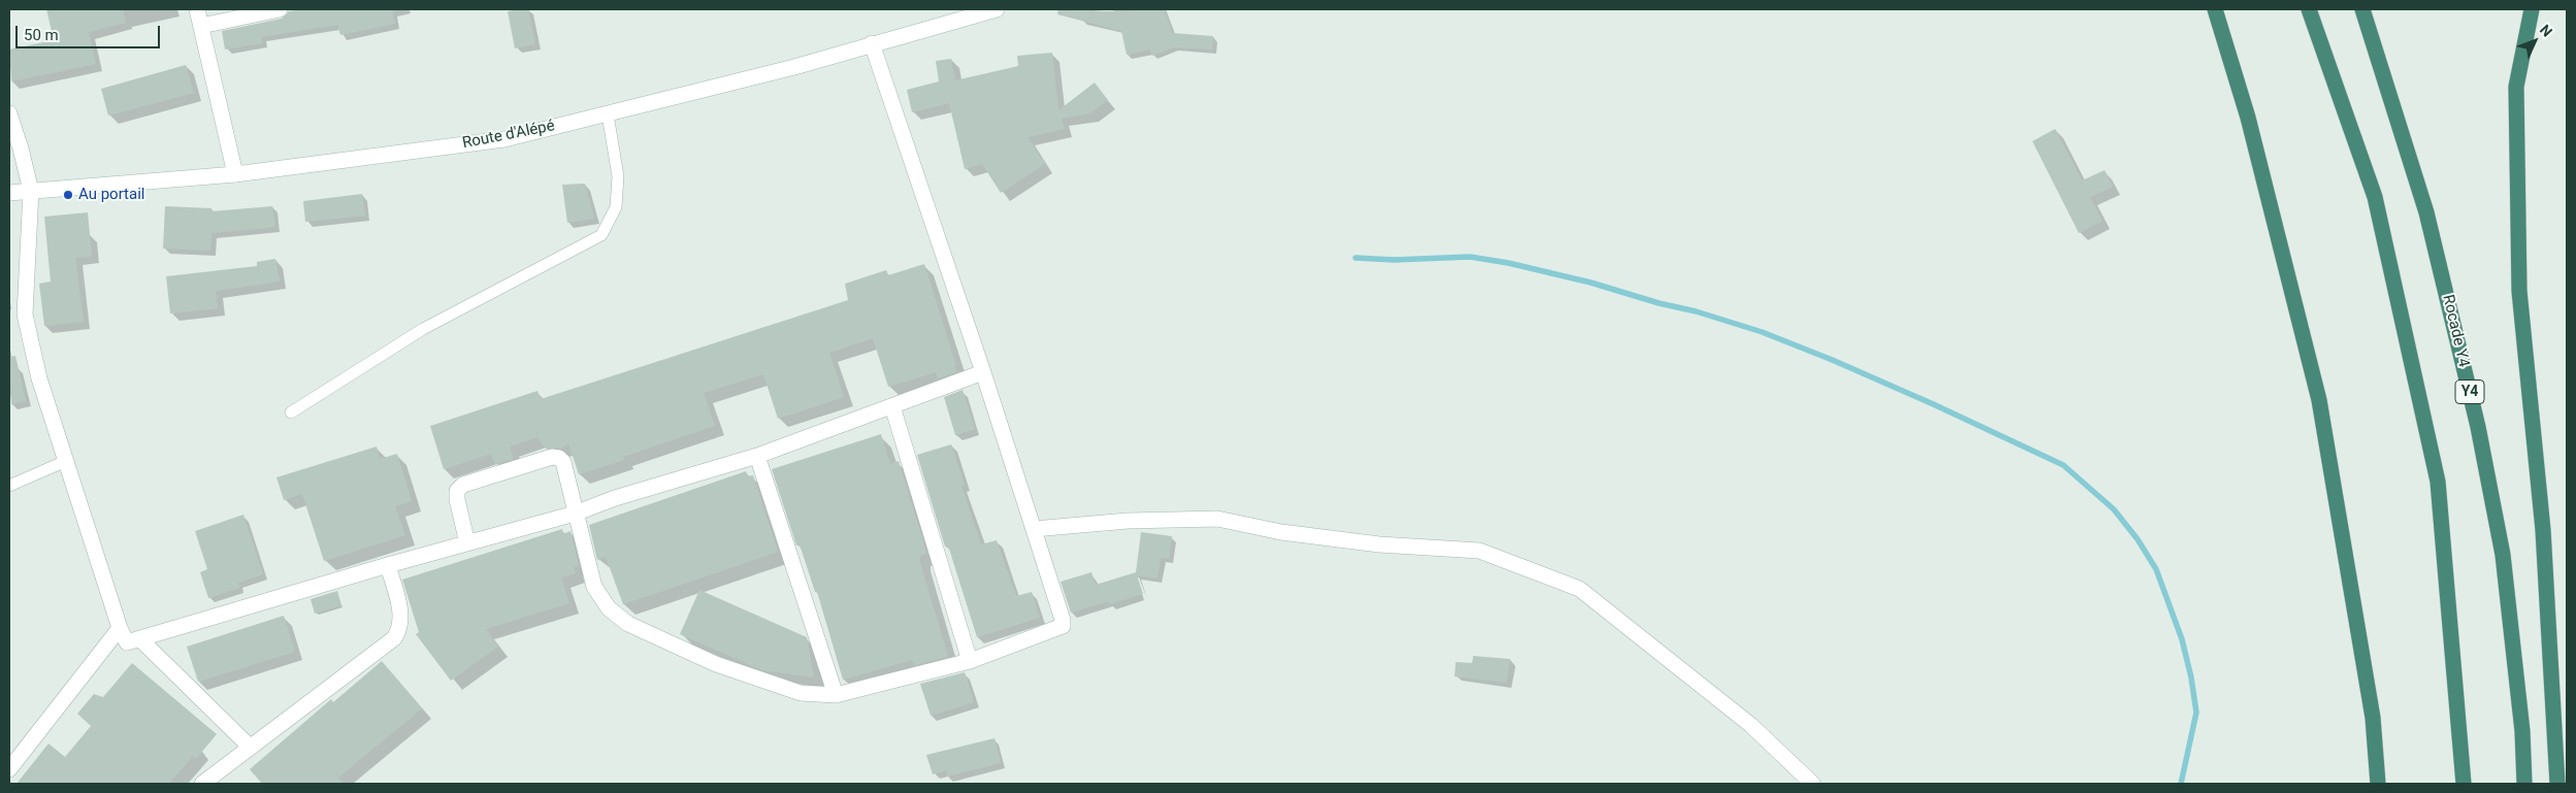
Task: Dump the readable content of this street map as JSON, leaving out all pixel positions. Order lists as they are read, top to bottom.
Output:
{
  "streets": {
    "highway": ["Rocade Y4", "Y4"],
    "street": ["Route d'Alépé"]
  },
  "places": ["Au portail"],
  "scale_bar": "50 m",
  "north": "top right"
}
